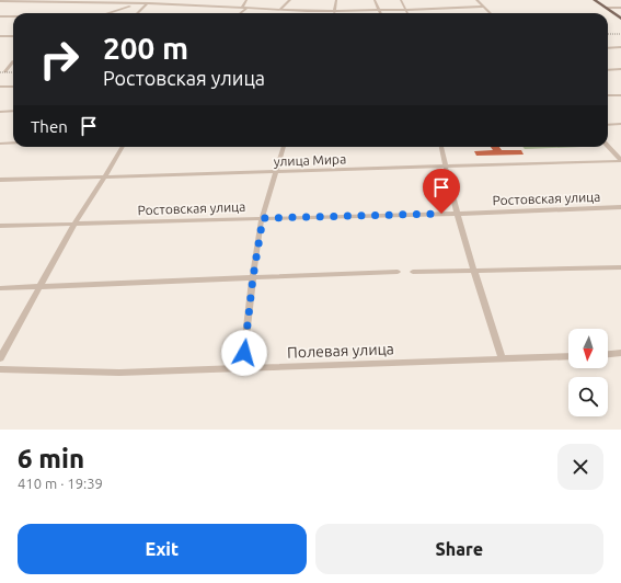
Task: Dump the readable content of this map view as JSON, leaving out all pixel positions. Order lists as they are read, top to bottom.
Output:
{
  "streets": {
    "street": ["улица Мира", "Ростовская улица", "Полевая улица"]
  },
  "north": "bottom",
  "page": {
    "turn": ["200 m", "Ростовская улица"],
    "then": "Then",
    "heading": ["6 min", "410 m · 19:39"],
    "buttons": ["Exit", "Share"]
  }
}
